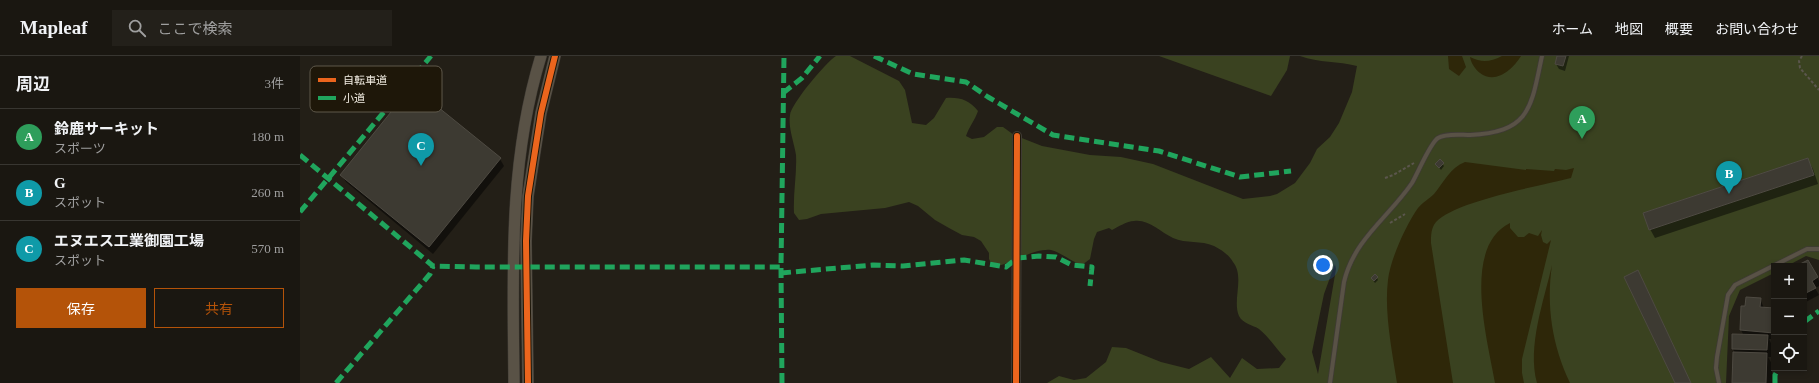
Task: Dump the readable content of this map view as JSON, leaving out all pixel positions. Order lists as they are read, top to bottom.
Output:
{
  "legend": ["自転車道", "小道"],
  "page": {
    "header": "Mapleaf",
    "search": "ここで検索",
    "nav": [
      "ホーム",
      "地図",
      "概要",
      "お問い合わせ"
    ],
    "heading": ["周辺", "3件"],
    "pins": ["A", "C", "B"],
    "list": [
      {
        "mark": "A",
        "name": "鈴鹿サーキット",
        "note": "スポーツ",
        "value": "180 m"
      },
      {
        "mark": "B",
        "name": "G",
        "note": "スポット",
        "value": "260 m"
      },
      {
        "mark": "C",
        "name": "エヌエス工業御園工場",
        "note": "スポット",
        "value": "570 m"
      }
    ],
    "map_buttons": ["+", "−"],
    "buttons": ["保存", "共有"]
  }
}
